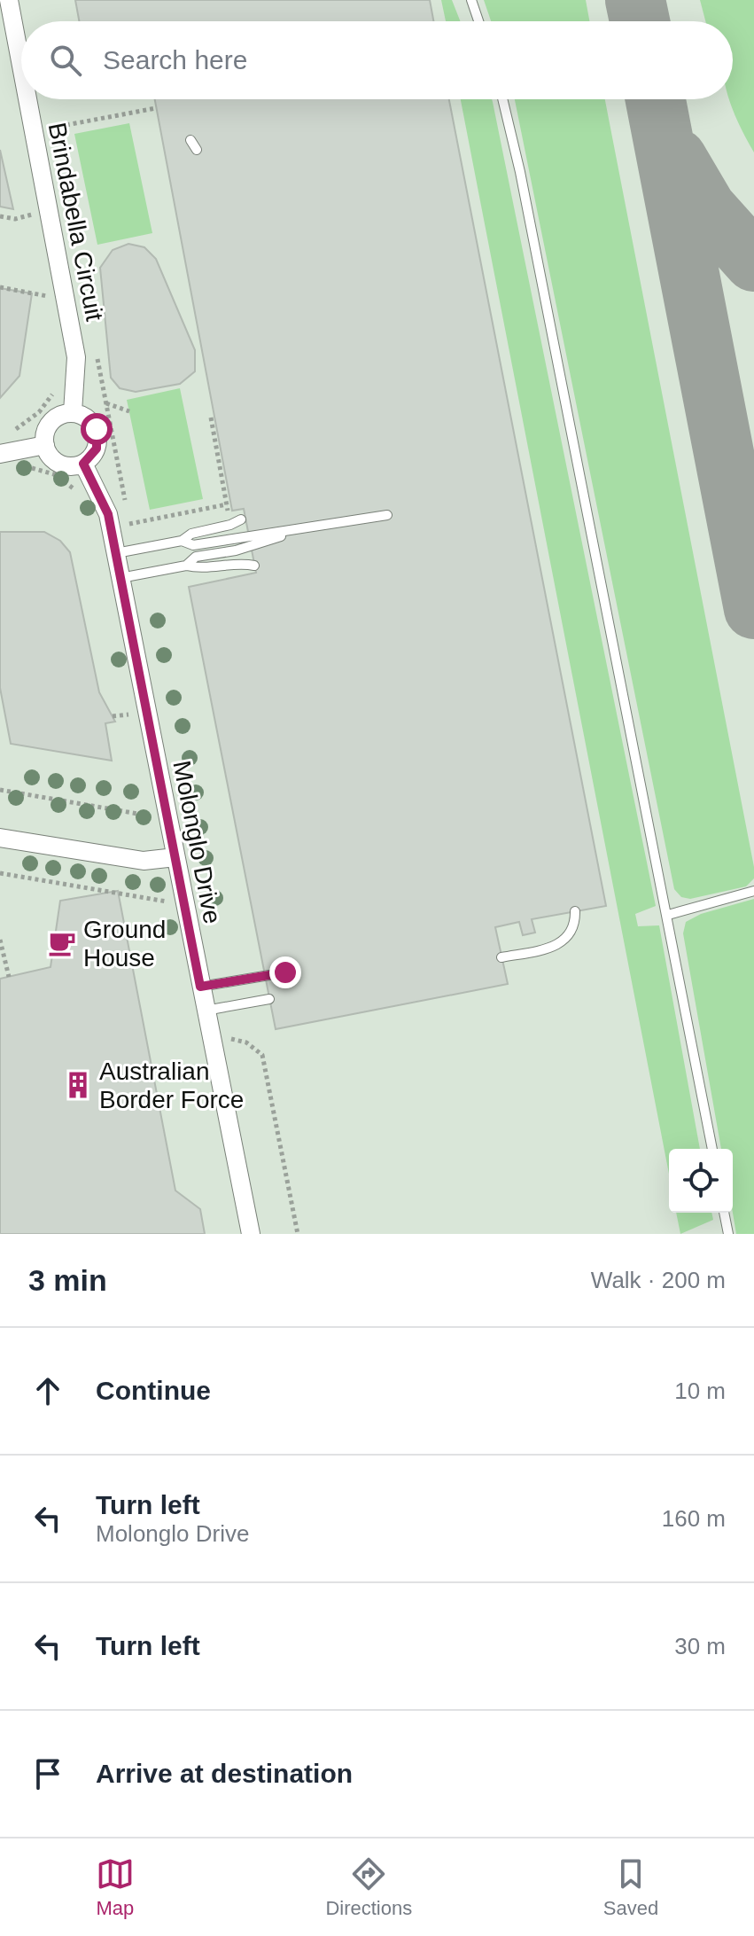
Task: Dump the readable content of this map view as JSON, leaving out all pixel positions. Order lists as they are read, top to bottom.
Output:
{
  "streets": {
    "street": ["Brindabella Circuit", "Molonglo Drive"]
  },
  "crossings": [
    ["Brindabella Circuit", "Molonglo Drive"]
  ],
  "places": {
    "cafe": ["Ground House"],
    "building": ["Australian Border Force"]
  },
  "page": {
    "search": "Search here",
    "heading": ["3 min", "Walk · 200 m"],
    "list": [
      ["Continue", "10 m"],
      ["Turn left", "Molonglo Drive", "160 m"],
      ["Turn left", "30 m"],
      "Arrive at destination"
    ],
    "nav": ["Map", "Directions", "Saved"]
  }
}
